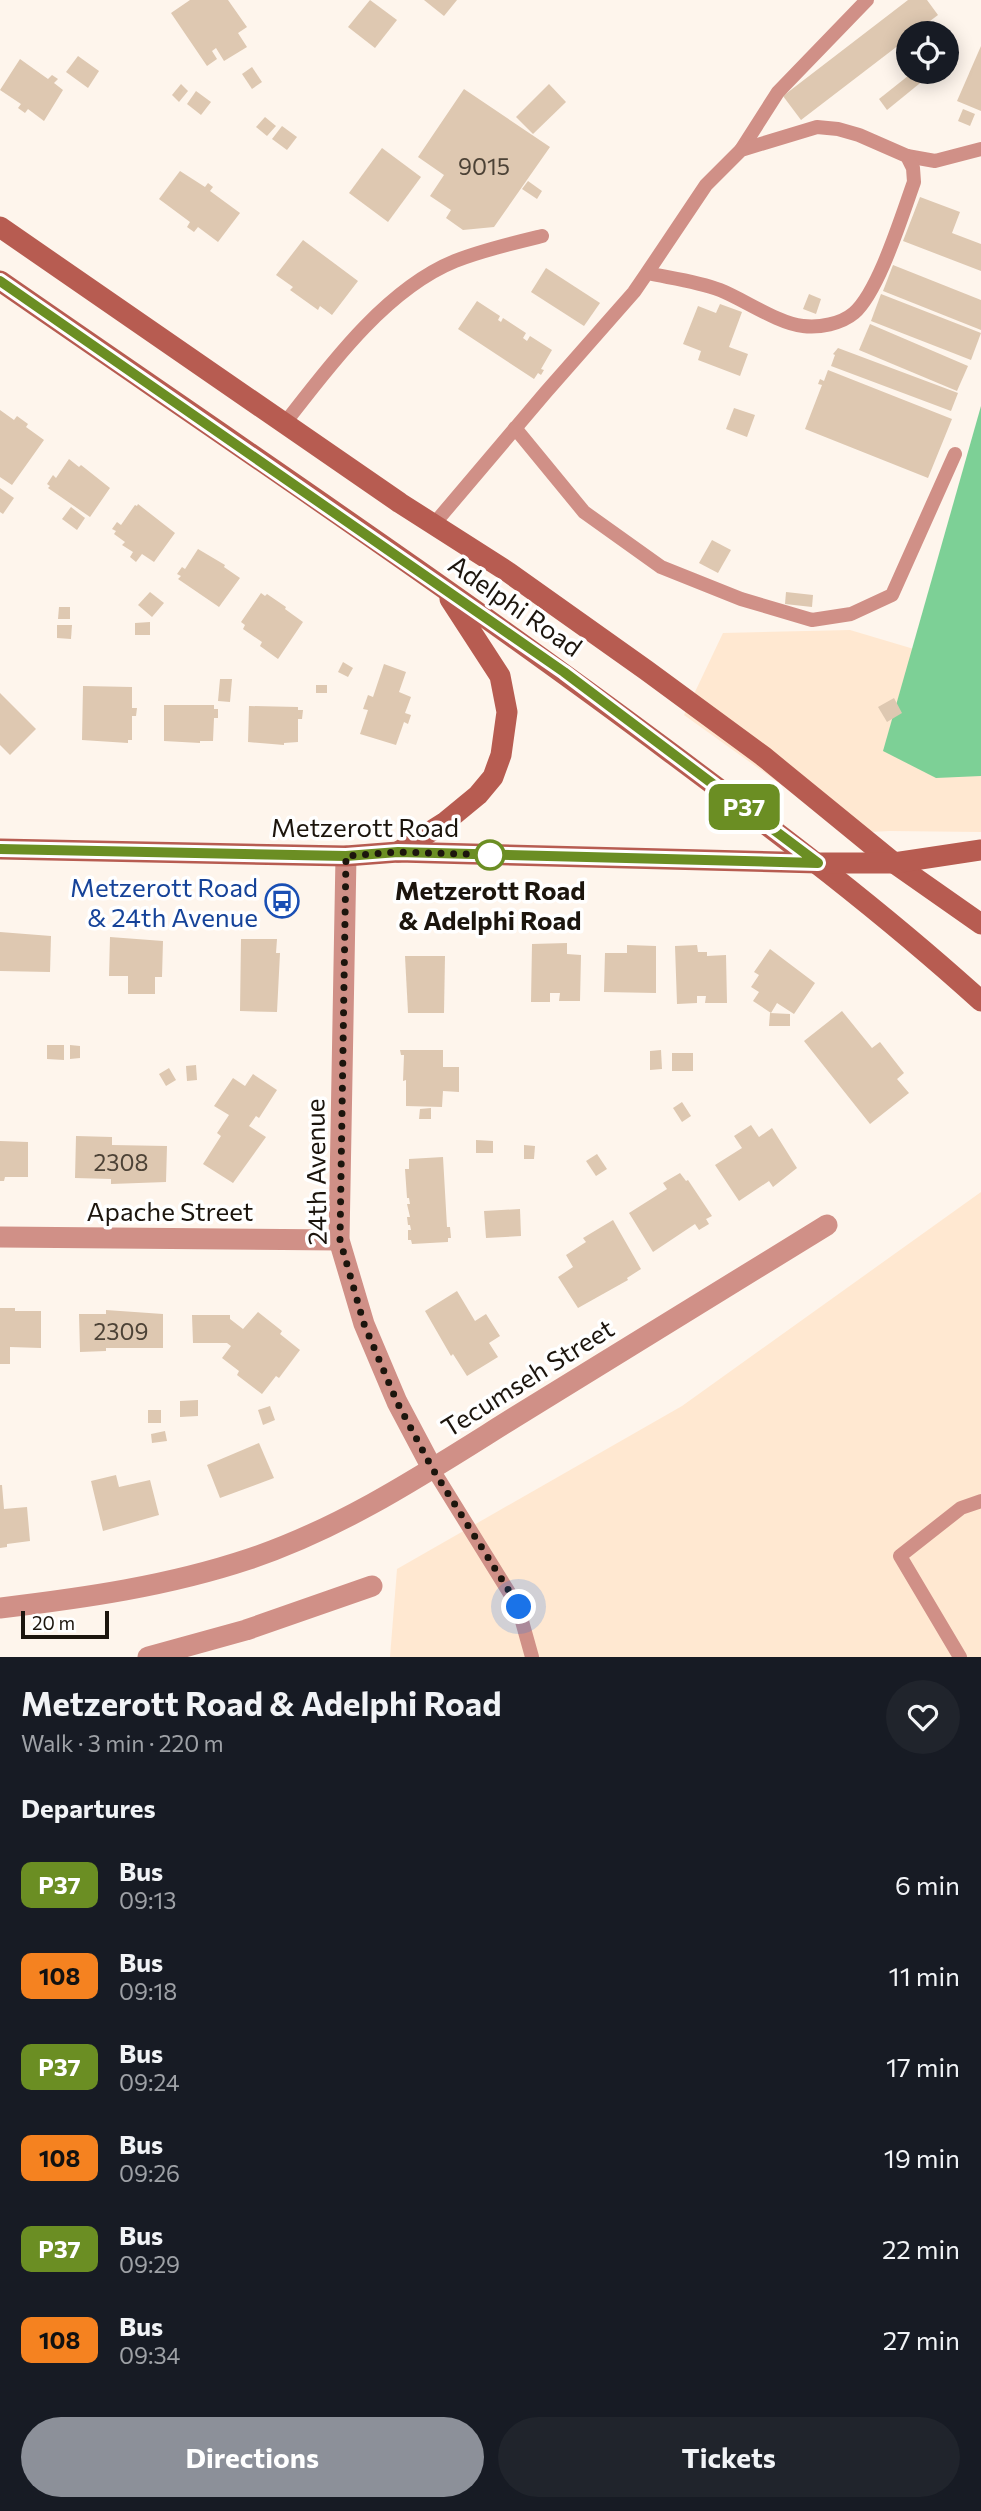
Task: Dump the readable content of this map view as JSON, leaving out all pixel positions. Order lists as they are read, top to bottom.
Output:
{
  "streets": {
    "main road": ["Adelphi Road", "Metzerott Road"],
    "street": ["24th Avenue", "Apache Street", "Tecumseh Street"]
  },
  "crossings": [
    ["Adelphi Road", "Metzerott Road"],
    ["Metzerott Road", "24th Avenue"],
    ["24th Avenue", "Apache Street"],
    ["24th Avenue", "Tecumseh Street"]
  ],
  "places": {
    "other": ["Metzerott Road & Adelphi Road"],
    "bus stop": ["Metzerott Road & 24th Avenue"]
  },
  "lines": ["bus line P37"],
  "house_numbers": ["9015", "2308", "2309"],
  "scale_bar": "20 m",
  "page": {
    "on_map": "P37",
    "scale": "20 m",
    "heading": [
      ["Metzerott Road & Adelphi Road", "Walk · 3 min · 220 m"],
      "Departures"
    ],
    "list": [
      {
        "mark": "P37",
        "name": "Bus",
        "note": "09:13",
        "value": "6 min"
      },
      {
        "mark": "108",
        "name": "Bus",
        "note": "09:18",
        "value": "11 min"
      },
      {
        "mark": "P37",
        "name": "Bus",
        "note": "09:24",
        "value": "17 min"
      },
      {
        "mark": "108",
        "name": "Bus",
        "note": "09:26",
        "value": "19 min"
      },
      {
        "mark": "P37",
        "name": "Bus",
        "note": "09:29",
        "value": "22 min"
      },
      {
        "mark": "108",
        "name": "Bus",
        "note": "09:34",
        "value": "27 min"
      }
    ],
    "buttons": ["Directions", "Tickets"]
  }
}
